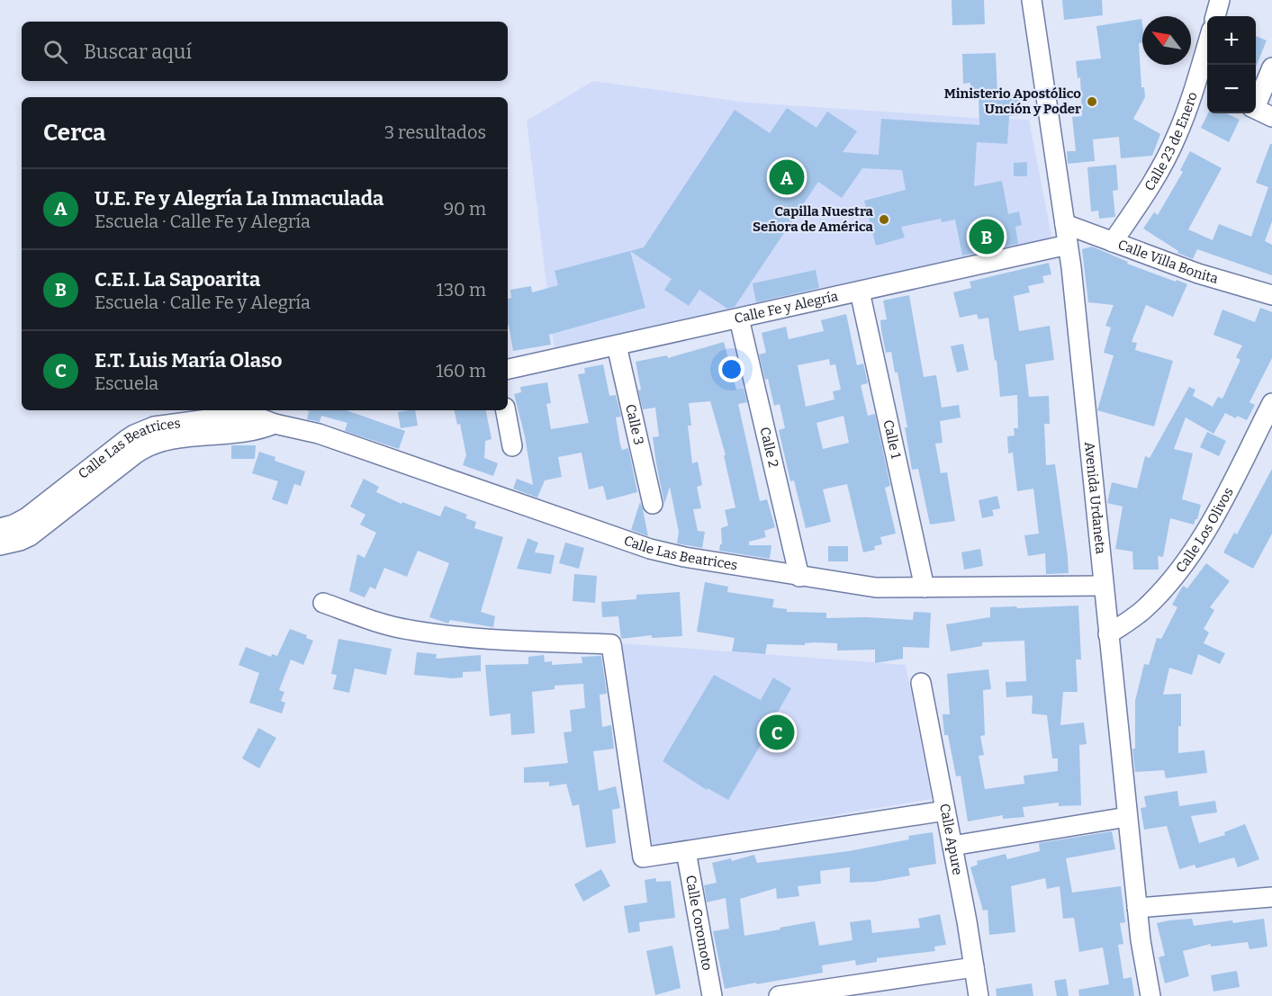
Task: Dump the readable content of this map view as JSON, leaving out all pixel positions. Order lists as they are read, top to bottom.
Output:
{
  "streets": {
    "street": [
      "Calle 23 de Enero",
      "Calle Villa Bonita",
      "Calle Fe y Alegría",
      "Calle 3",
      "Calle 1",
      "Calle 2",
      "Calle Las Beatrices",
      "Avenida Urdaneta",
      "Calle Los Olivos",
      "Calle Apure",
      "Calle Coromoto"
    ]
  },
  "crossings": [
    ["Calle 23 de Enero", "Calle Villa Bonita"],
    ["Calle Villa Bonita", "Avenida Urdaneta"],
    ["Calle Fe y Alegría", "Calle 3"],
    ["Calle Fe y Alegría", "Calle 1"],
    ["Calle Fe y Alegría", "Calle 2"],
    ["Calle Fe y Alegría", "Avenida Urdaneta"],
    ["Calle 1", "Calle Las Beatrices"],
    ["Calle 2", "Calle Las Beatrices"],
    ["Calle Las Beatrices", "Avenida Urdaneta"],
    ["Avenida Urdaneta", "Calle Los Olivos"]
  ],
  "places": ["Ministerio Apostólico Unción y Poder", "Capilla Nuestra Señora de América"],
  "north": "top left",
  "page": {
    "map_buttons": ["+", "−"],
    "search": "Buscar aquí",
    "heading": ["Cerca", "3 resultados"],
    "pins": ["A", "B", "C"],
    "list": [
      {
        "mark": "A",
        "name": "U.E. Fe y Alegría La Inmaculada",
        "note": "Escuela · Calle Fe y Alegría",
        "value": "90 m"
      },
      {
        "mark": "B",
        "name": "C.E.I. La Sapoarita",
        "note": "Escuela · Calle Fe y Alegría",
        "value": "130 m"
      },
      {
        "mark": "C",
        "name": "E.T. Luis María Olaso",
        "note": "Escuela",
        "value": "160 m"
      }
    ]
  }
}
